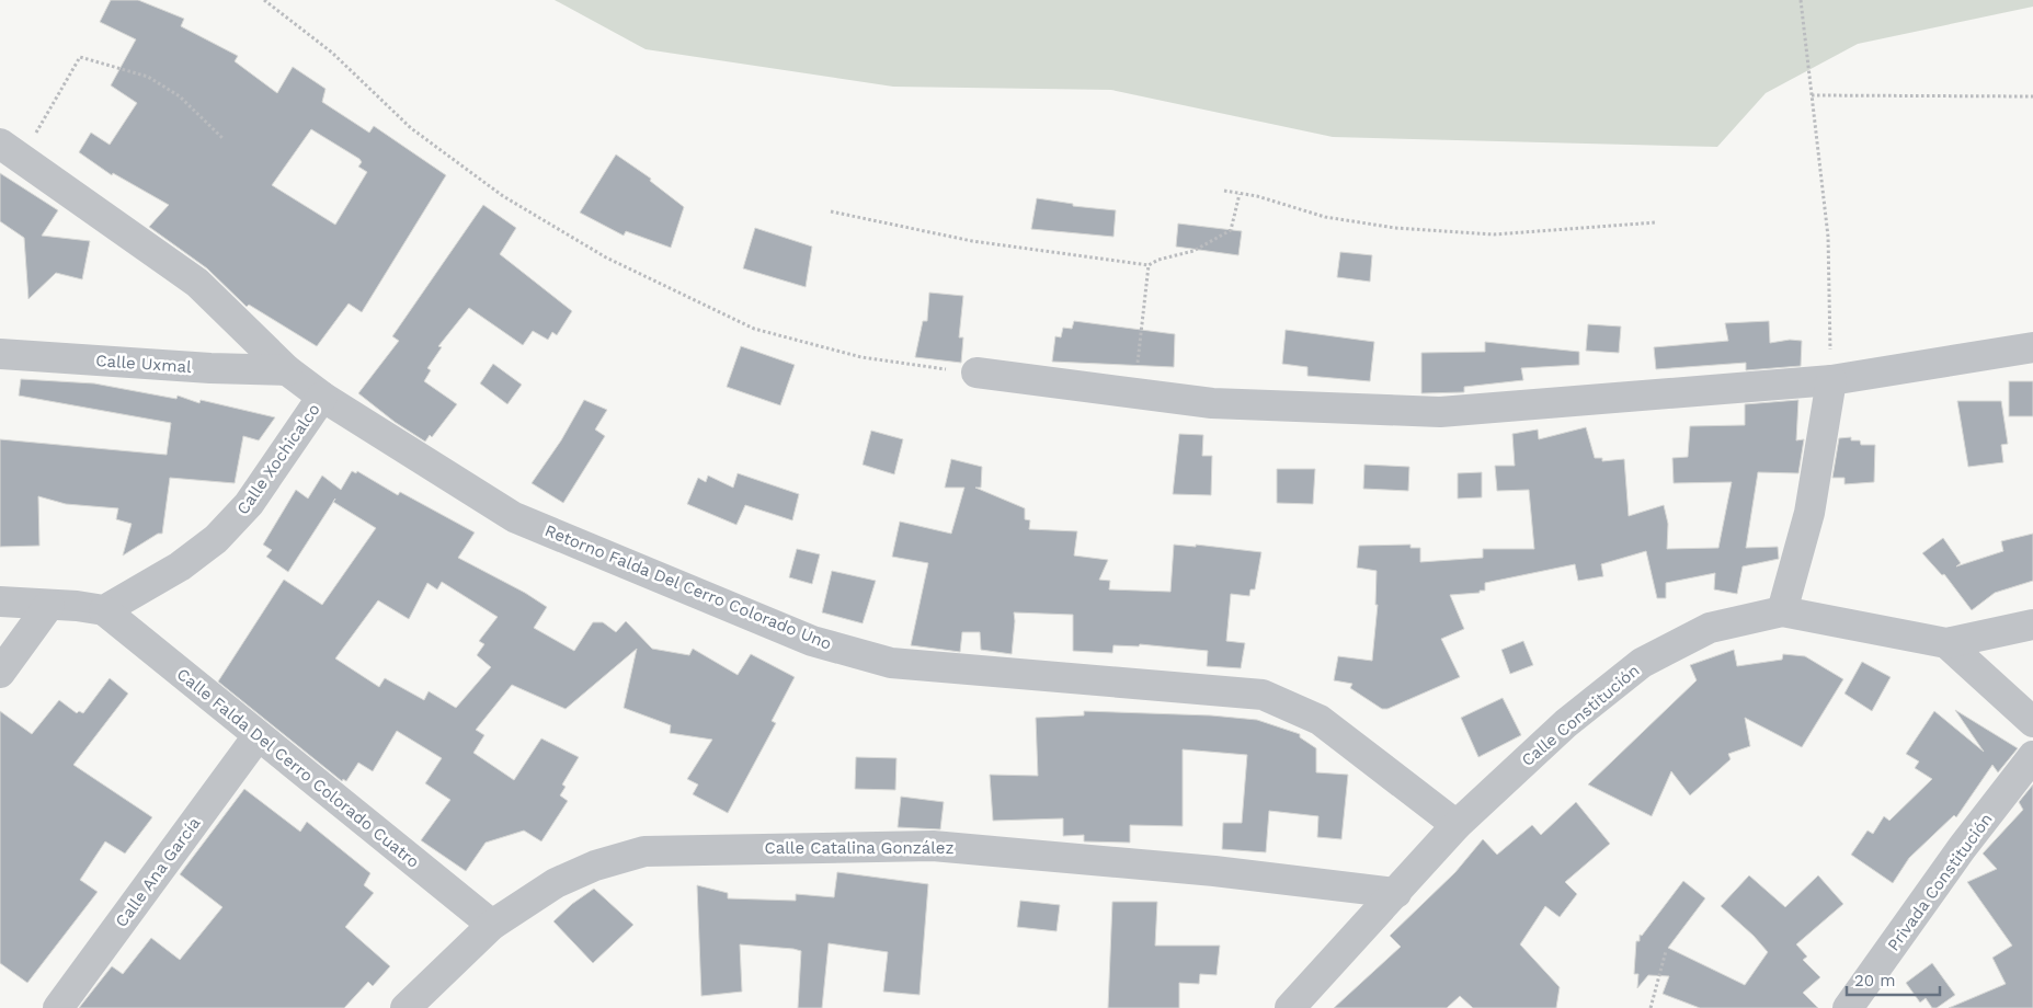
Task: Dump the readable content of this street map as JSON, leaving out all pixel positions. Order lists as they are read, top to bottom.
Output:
{
  "streets": {
    "street": [
      "Calle Uxmal",
      "Calle Xochicalco",
      "Retorno Falda Del Cerro Colorado Uno",
      "Calle Constitución",
      "Calle Falda Del Cerro Colorado Cuatro",
      "Calle Catalina González",
      "Calle Ana García",
      "Privada Constitución"
    ]
  },
  "crossings": [
    ["Calle Uxmal", "Retorno Falda Del Cerro Colorado Uno"],
    ["Calle Xochicalco", "Retorno Falda Del Cerro Colorado Uno"],
    ["Calle Xochicalco", "Calle Falda Del Cerro Colorado Cuatro"],
    ["Retorno Falda Del Cerro Colorado Uno", "Calle Constitución"],
    ["Calle Constitución", "Calle Catalina González"],
    ["Calle Falda Del Cerro Colorado Cuatro", "Calle Catalina González"],
    ["Calle Falda Del Cerro Colorado Cuatro", "Calle Ana García"]
  ],
  "scale_bar": "20 m"
}
